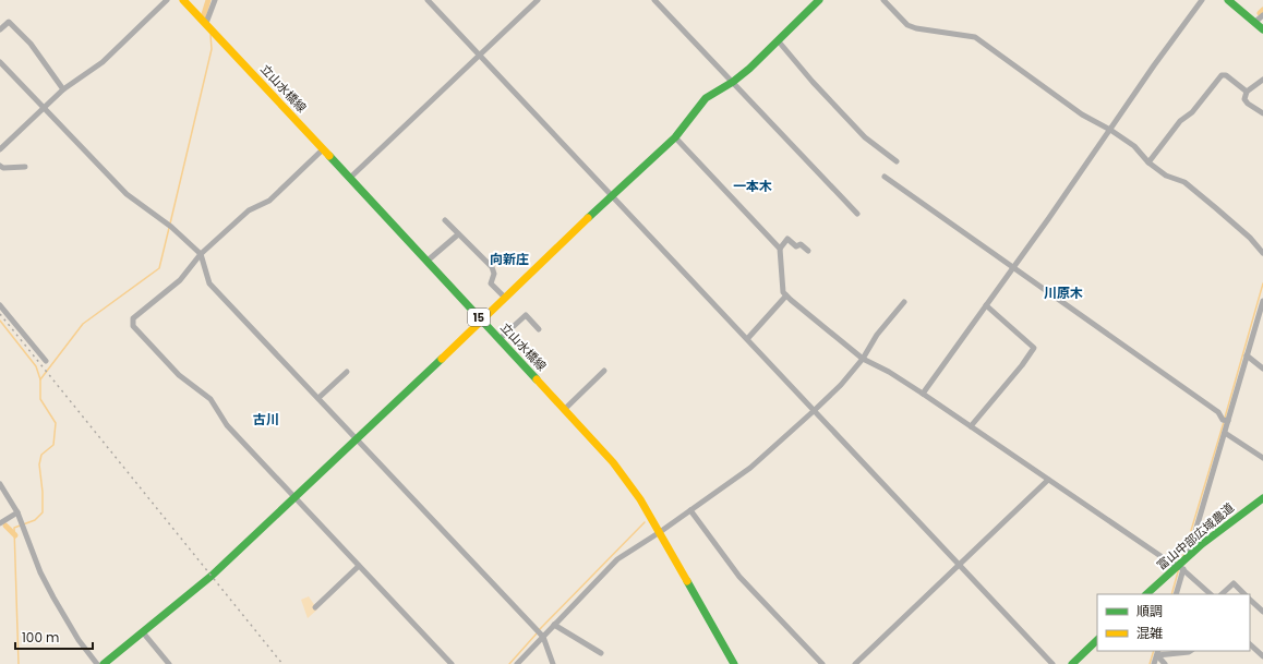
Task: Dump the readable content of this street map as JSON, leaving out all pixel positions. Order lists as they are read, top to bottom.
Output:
{
  "streets": {
    "street": ["立山水橋線", "15", "富山中部広域農道"]
  },
  "districts": [
    "一本木",
    "向新庄",
    "川原木",
    "古川"
  ],
  "legend": ["順調", "混雑"],
  "scale_bar": "100 m"
}
